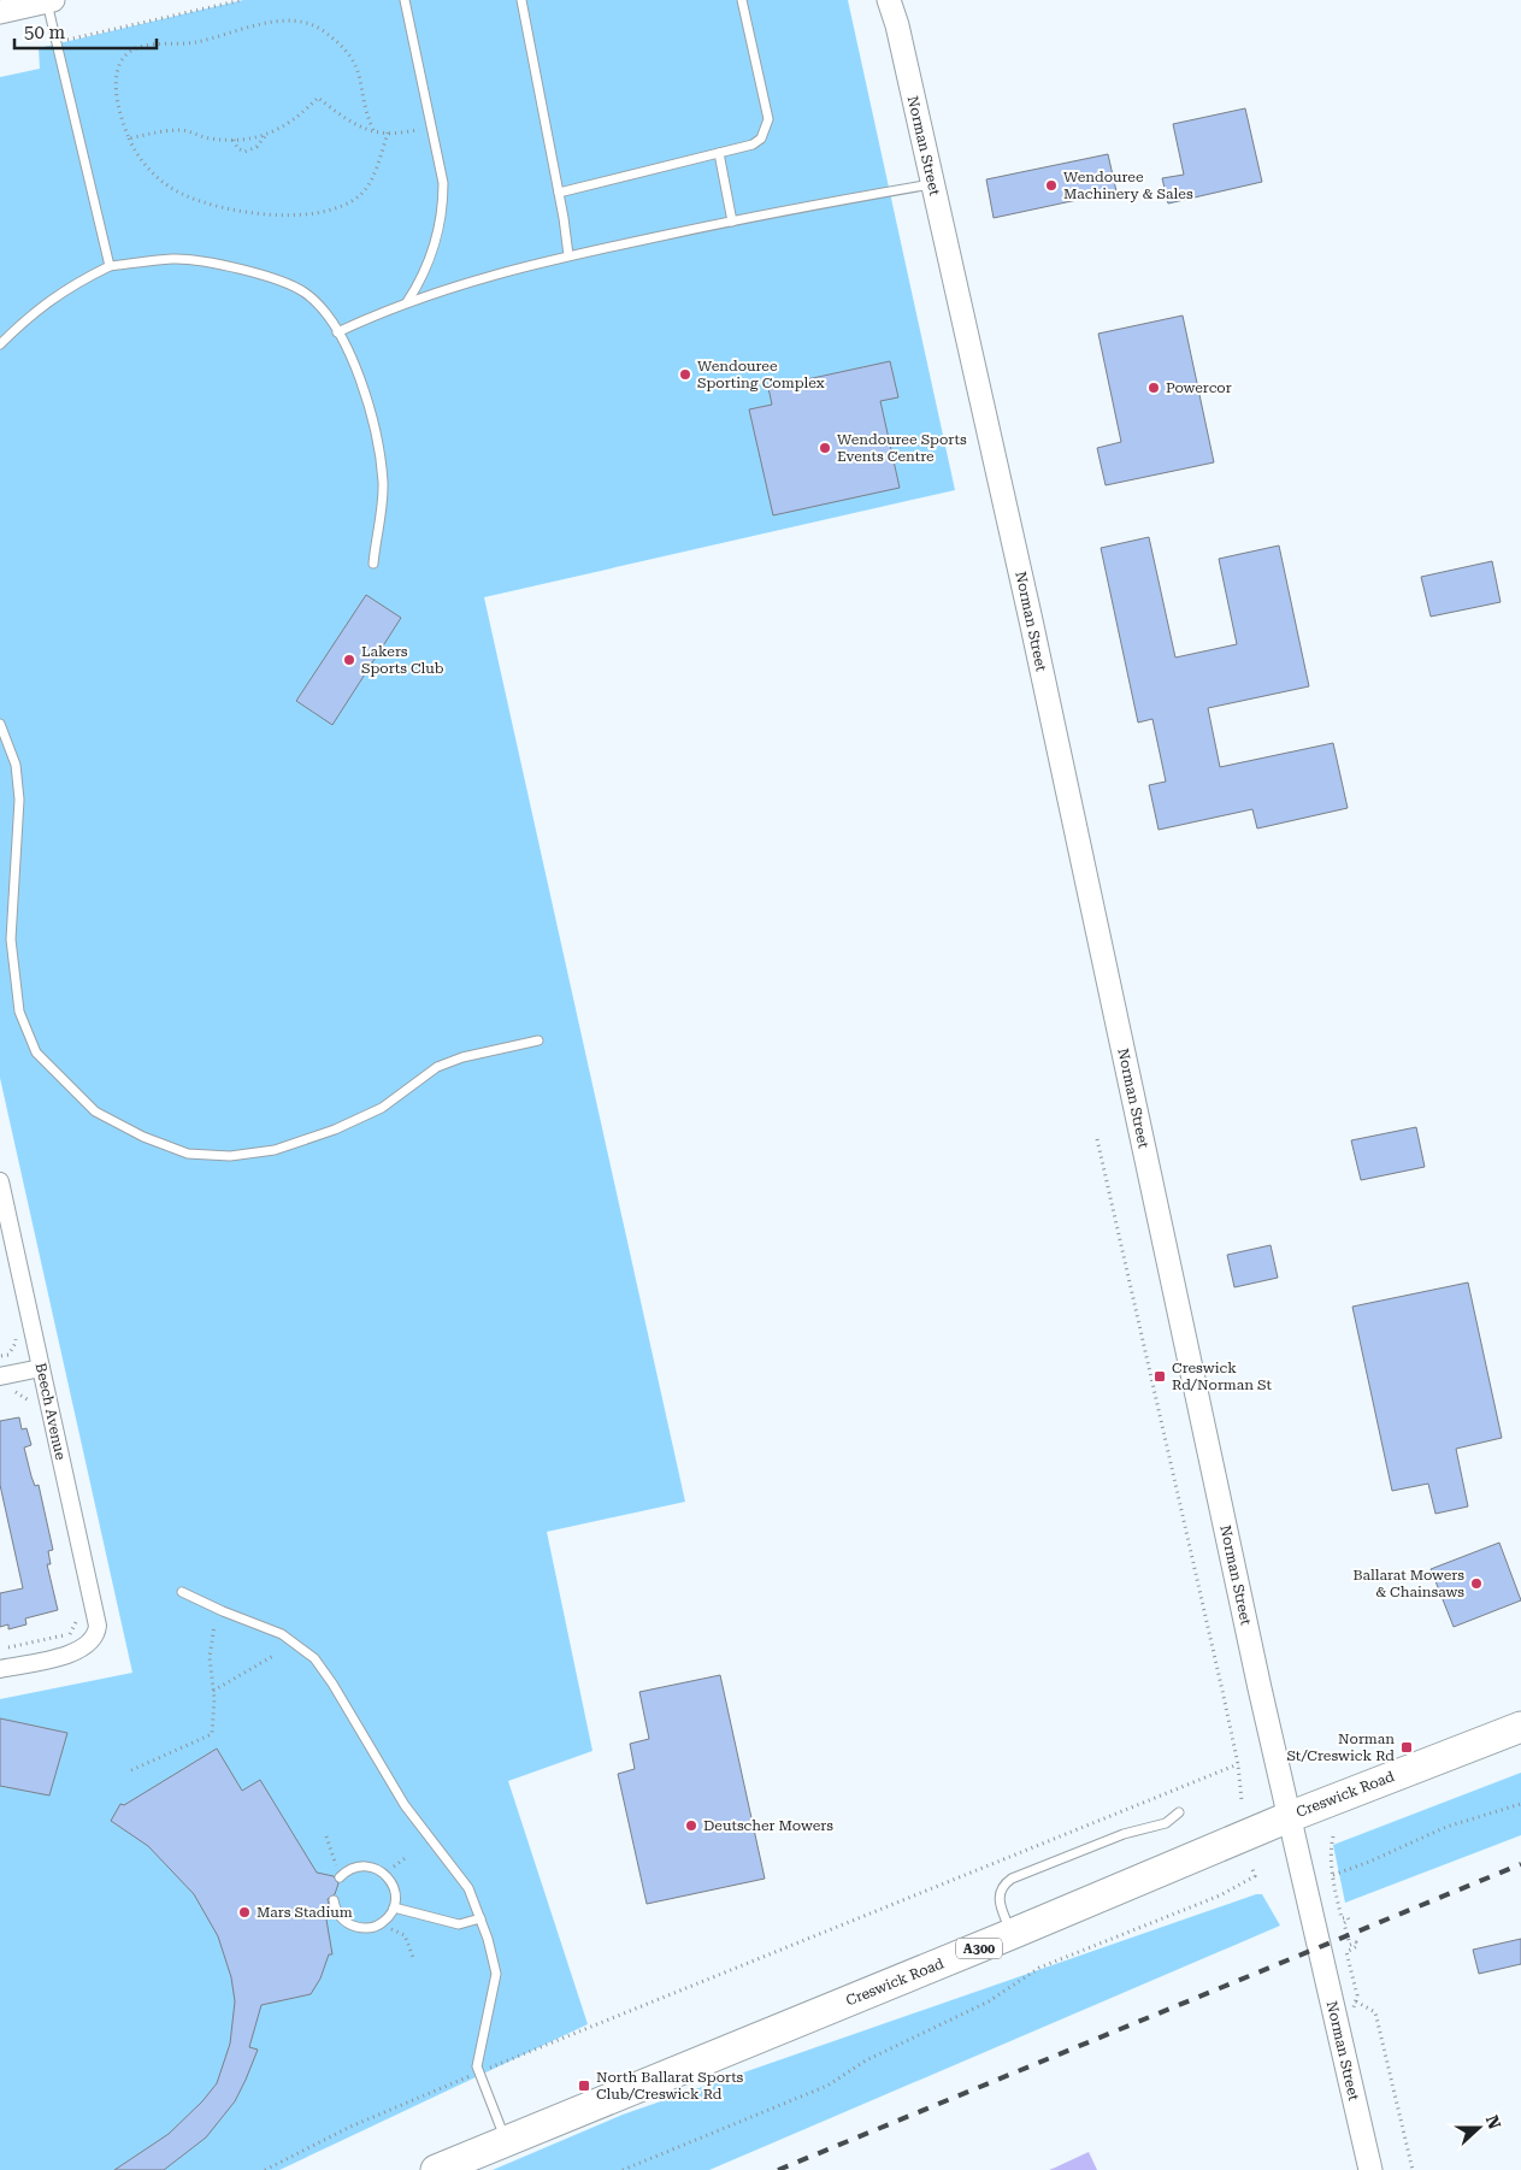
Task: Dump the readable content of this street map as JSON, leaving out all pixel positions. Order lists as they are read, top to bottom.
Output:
{
  "streets": {
    "highway": ["Creswick Road", "A300"],
    "main road": ["Norman Street"],
    "street": ["Beech Avenue"]
  },
  "crossings": [
    ["Norman Street", "Creswick Road"]
  ],
  "places": {
    "other": [
      "Wendouree Machinery & Sales",
      "Wendouree Sporting Complex",
      "Powercor",
      "Wendouree Sports Events Centre",
      "Lakers Sports Club",
      "Ballarat Mowers & Chainsaws",
      "Deutscher Mowers",
      "Mars Stadium"
    ],
    "transit": ["Creswick Rd/Norman St", "Norman St/Creswick Rd", "North Ballarat Sports Club/Creswick Rd"]
  },
  "scale_bar": "50 m",
  "north": "right"
}
